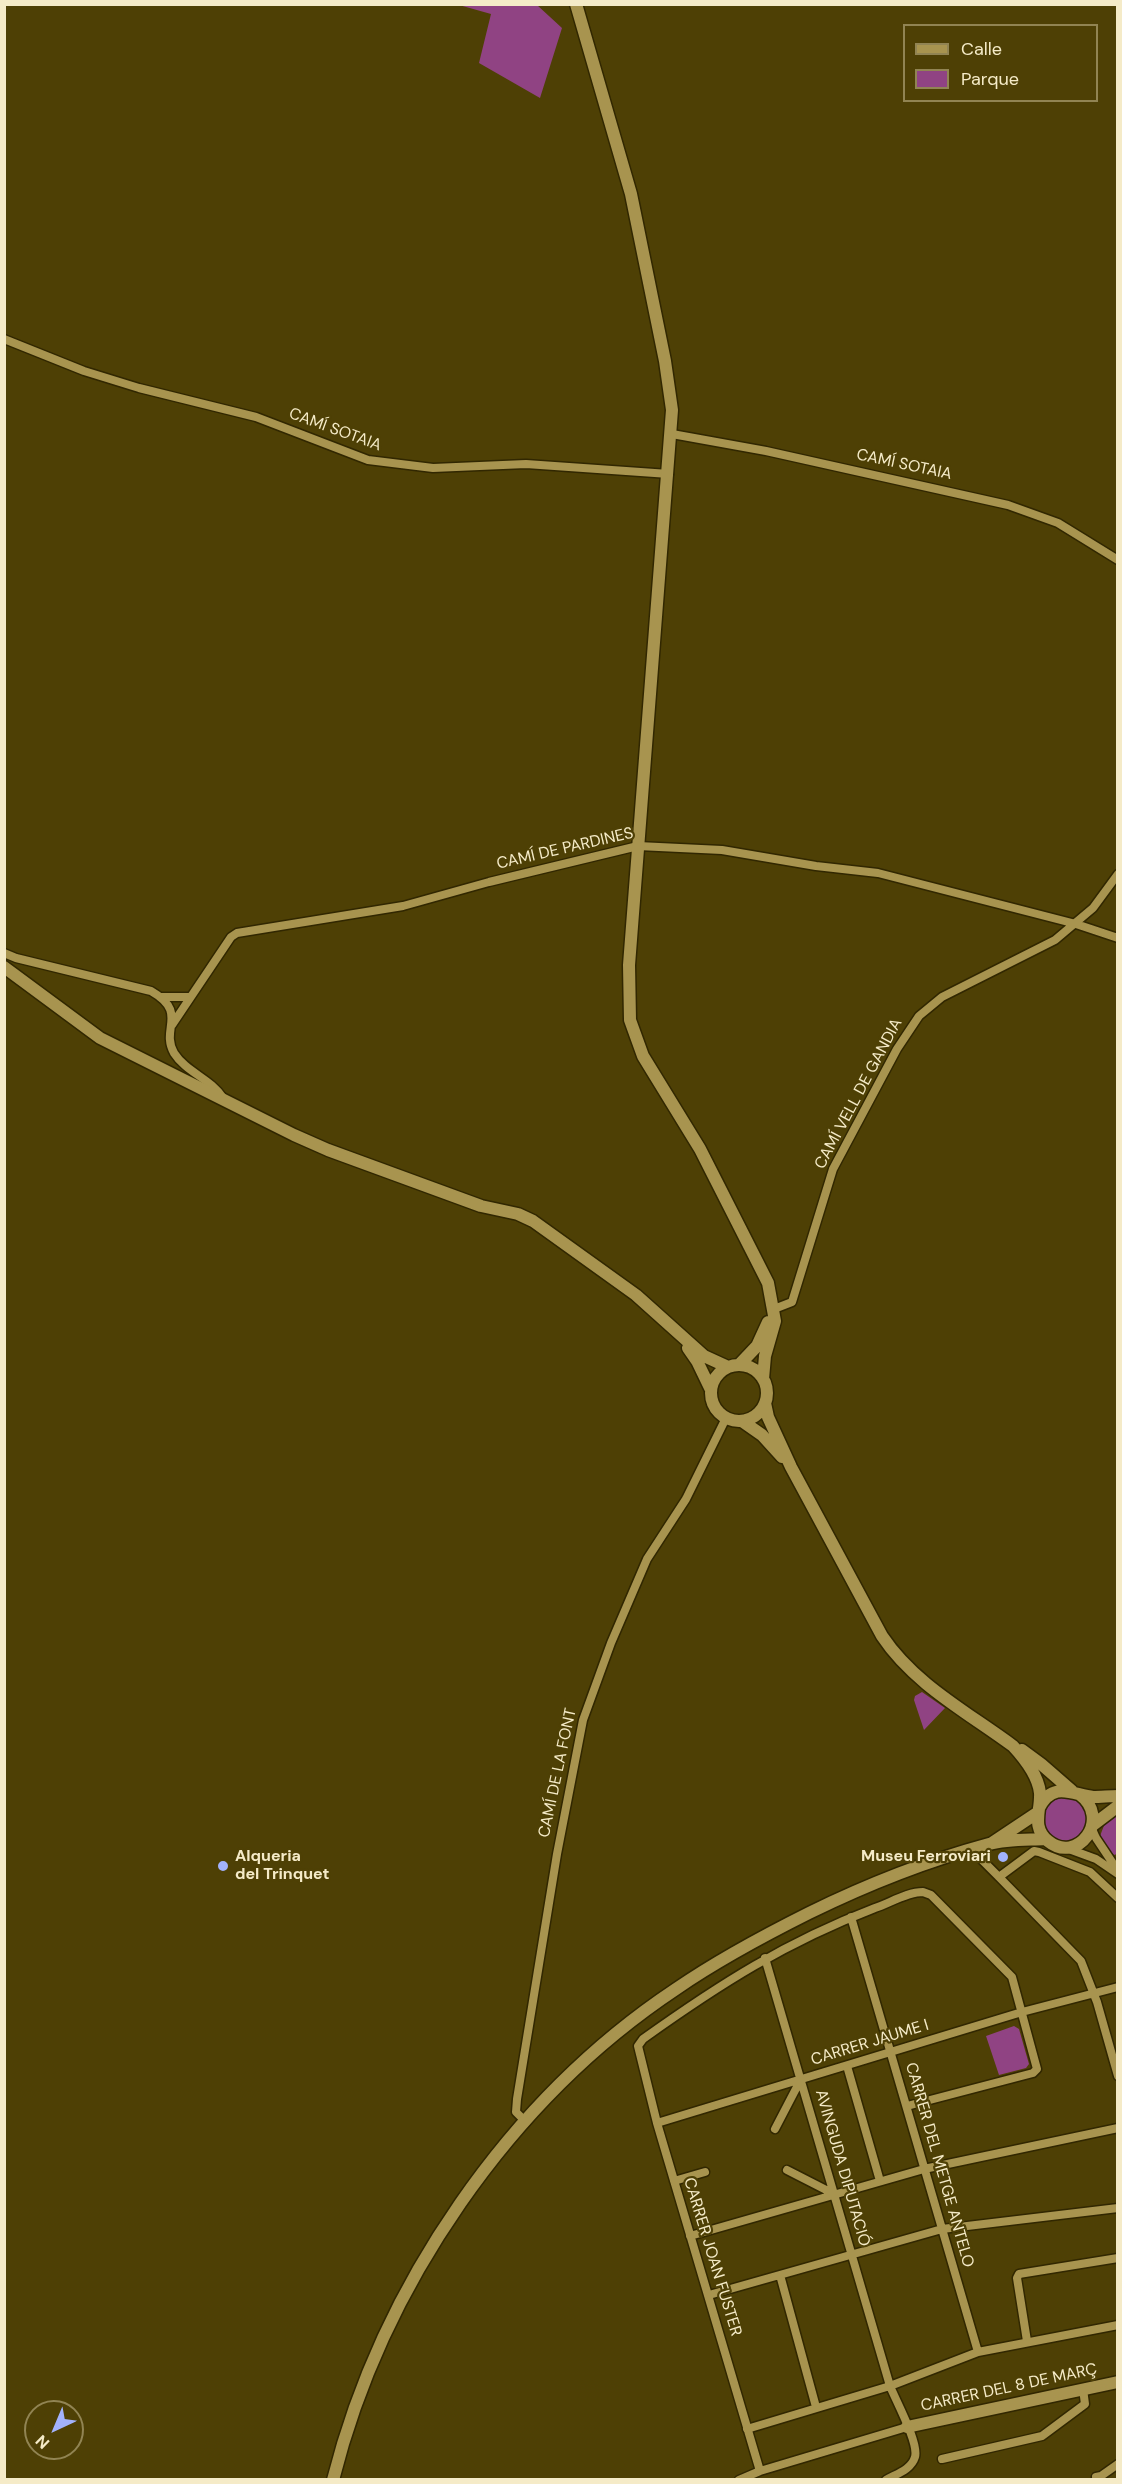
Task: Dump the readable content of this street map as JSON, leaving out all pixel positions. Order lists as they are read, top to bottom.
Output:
{
  "streets": {
    "street": [
      "CAMÍ SOTAIA",
      "CAMÍ DE PARDINES",
      "CAMÍ VELL DE GANDIA",
      "CAMÍ DE LA FONT",
      "CARRER JAUME I",
      "CARRER DEL METGE ANTELO",
      "AVINGUDA DIPUTACIÓ",
      "CARRER JOAN FUSTER",
      "CARRER DEL 8 DE MARÇ"
    ]
  },
  "crossings": [
    ["CAMÍ DE PARDINES", "CAMÍ VELL DE GANDIA"],
    ["CARRER JAUME I", "CARRER DEL METGE ANTELO"],
    ["CARRER JAUME I", "AVINGUDA DIPUTACIÓ"],
    ["CARRER JAUME I", "CARRER JOAN FUSTER"],
    ["AVINGUDA DIPUTACIÓ", "CARRER JOAN FUSTER"],
    ["AVINGUDA DIPUTACIÓ", "CARRER DEL 8 DE MARÇ"]
  ],
  "places": ["Museu Ferroviari", "Alqueria del Trinquet"],
  "legend": ["Calle", "Parque"],
  "north": "bottom left"
}
